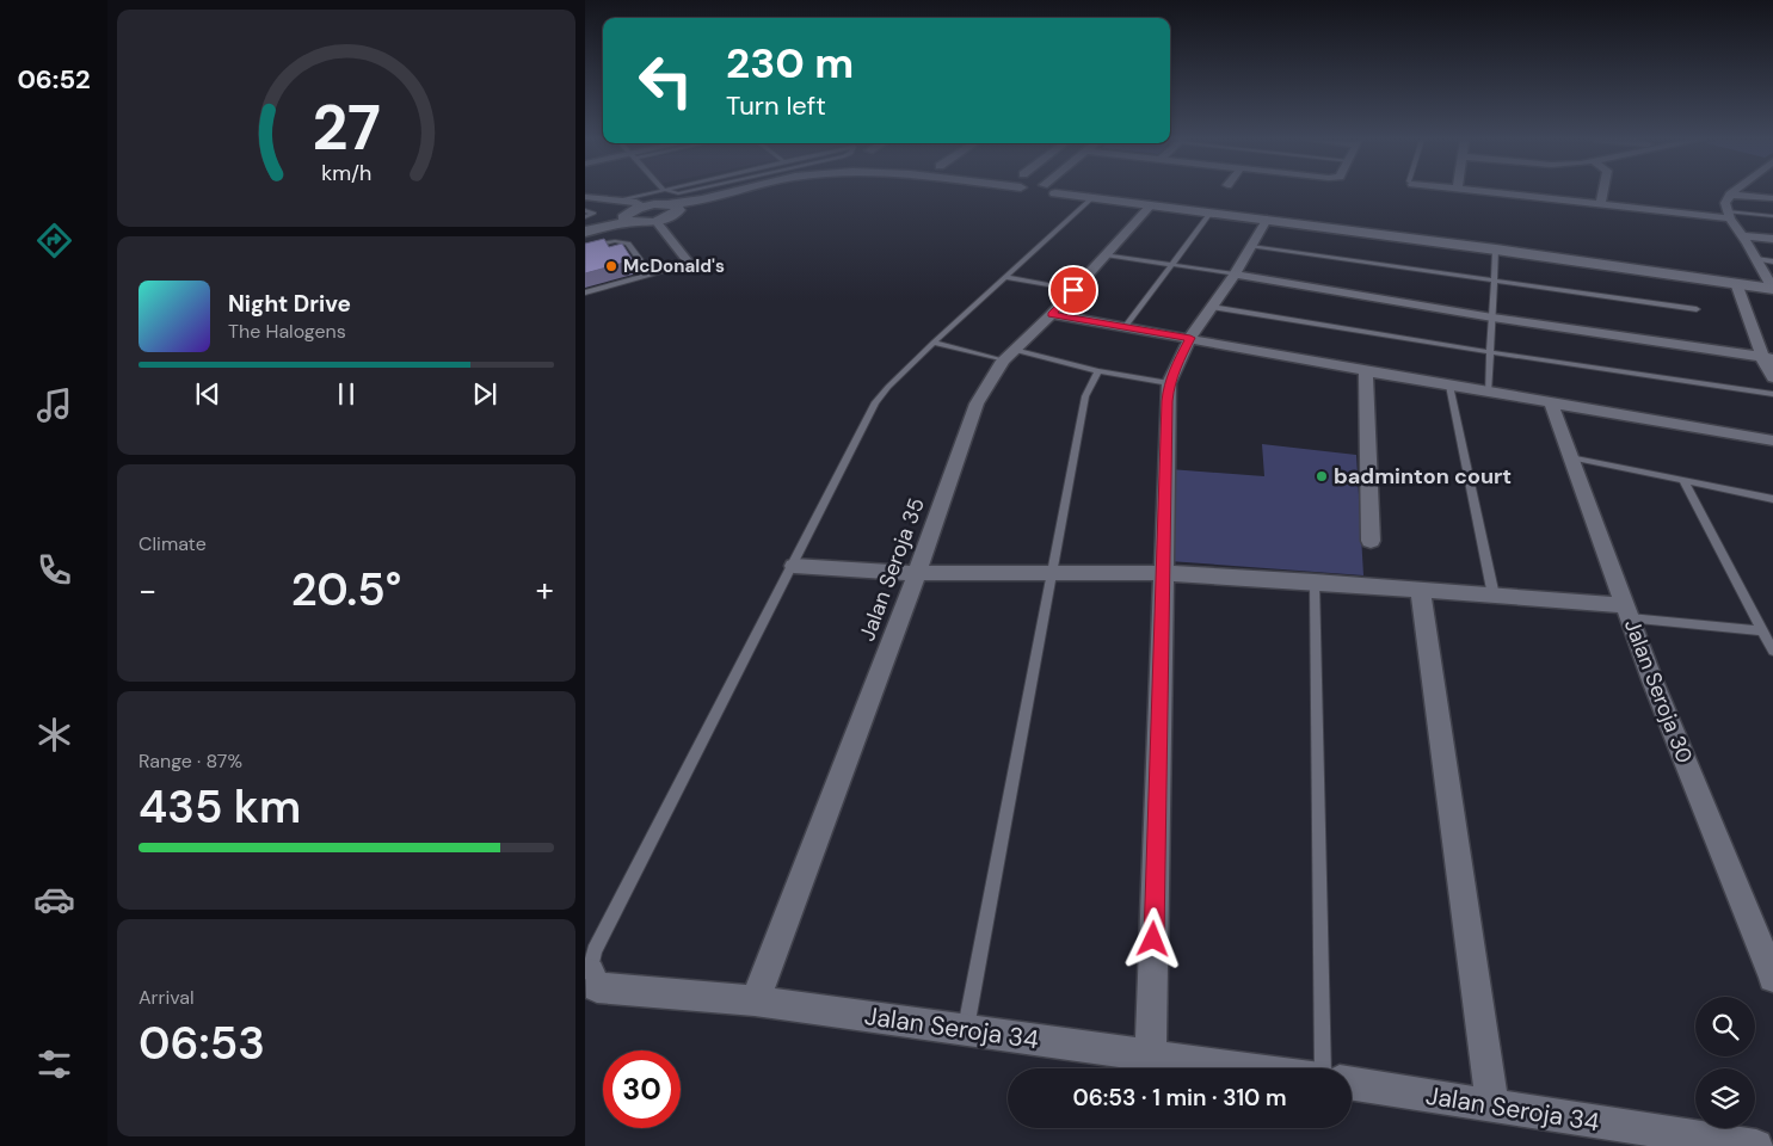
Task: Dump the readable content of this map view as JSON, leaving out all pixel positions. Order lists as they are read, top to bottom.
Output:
{
  "streets": {
    "street": ["Jalan Seroja 35", "Jalan Seroja 30", "Jalan Seroja 34"]
  },
  "crossings": [
    ["Jalan Seroja 35", "Jalan Seroja 34"]
  ],
  "places": ["McDonald's", "badminton court"],
  "page": {
    "tabs": "06:52",
    "turn": ["230 m", "Turn left"],
    "song": ["Night Drive", "The Halogens"],
    "tile": [
      "Climate",
      ["Range · 87%", "435 km"],
      ["Arrival", "06:53"]
    ],
    "heat": ["−", "20.5°", "+"],
    "limit": "30",
    "trip": "06:53 · 1 min · 310 m",
    "gauge": ["27", "km/h"]
  }
}
